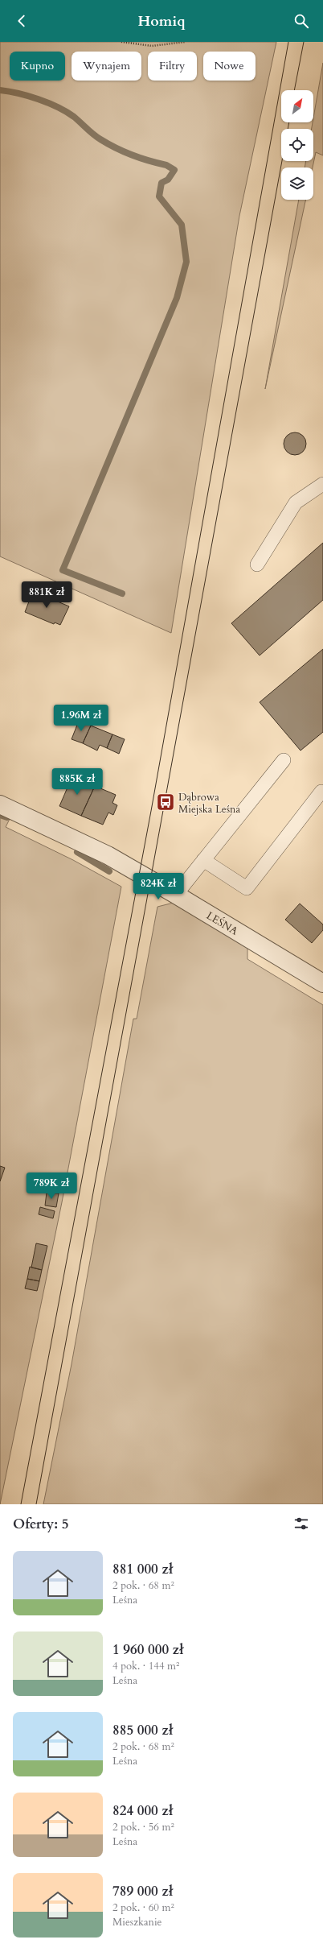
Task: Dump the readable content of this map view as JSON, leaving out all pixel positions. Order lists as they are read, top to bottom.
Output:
{
  "streets": {
    "street": ["LEŚNA"]
  },
  "places": {
    "bus stop": ["Dąbrowa Miejska Leśna"]
  },
  "north": "top right",
  "page": {
    "header": "Homiq",
    "chip": [
      "Kupno",
      "Wynajem",
      "Filtry",
      "Nowe"
    ],
    "price": [
      "881K zł",
      "1.96M zł",
      "885K zł",
      "824K zł",
      "789K zł"
    ],
    "heading": "Oferty: 5",
    "list": [
      {
        "name": "881 000 zł",
        "note": "2 pok. · 68 m² · Leśna"
      },
      {
        "name": "1 960 000 zł",
        "note": "4 pok. · 144 m² · Leśna"
      },
      {
        "name": "885 000 zł",
        "note": "2 pok. · 68 m² · Leśna"
      },
      {
        "name": "824 000 zł",
        "note": "2 pok. · 56 m² · Leśna"
      },
      {
        "name": "789 000 zł",
        "note": "2 pok. · 60 m² · Mieszkanie"
      }
    ]
  }
}
